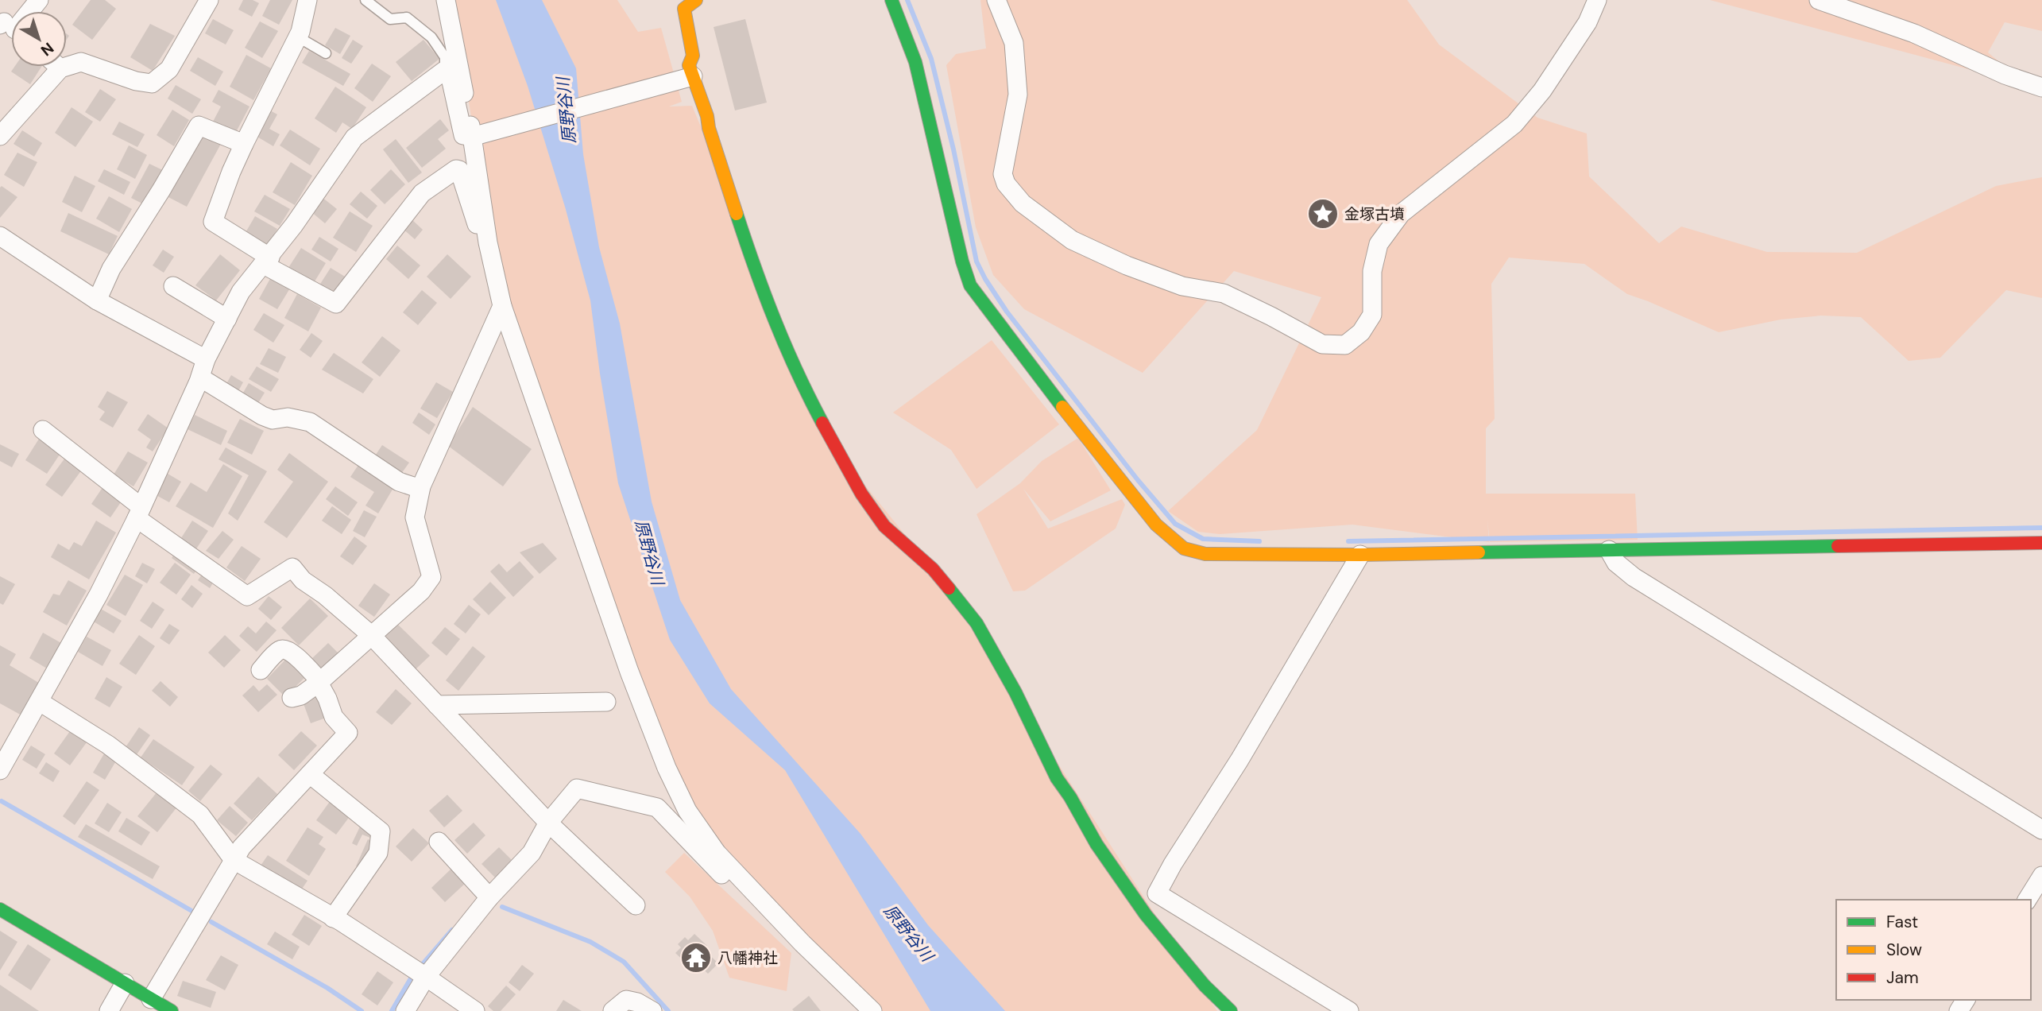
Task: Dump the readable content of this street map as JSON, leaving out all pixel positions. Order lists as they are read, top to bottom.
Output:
{
  "water": ["原野谷川"],
  "places": {
    "place": ["金塚古墳"],
    "temple": ["八幡神社"]
  },
  "legend": ["Fast", "Slow", "Jam"],
  "north": "bottom right"
}
